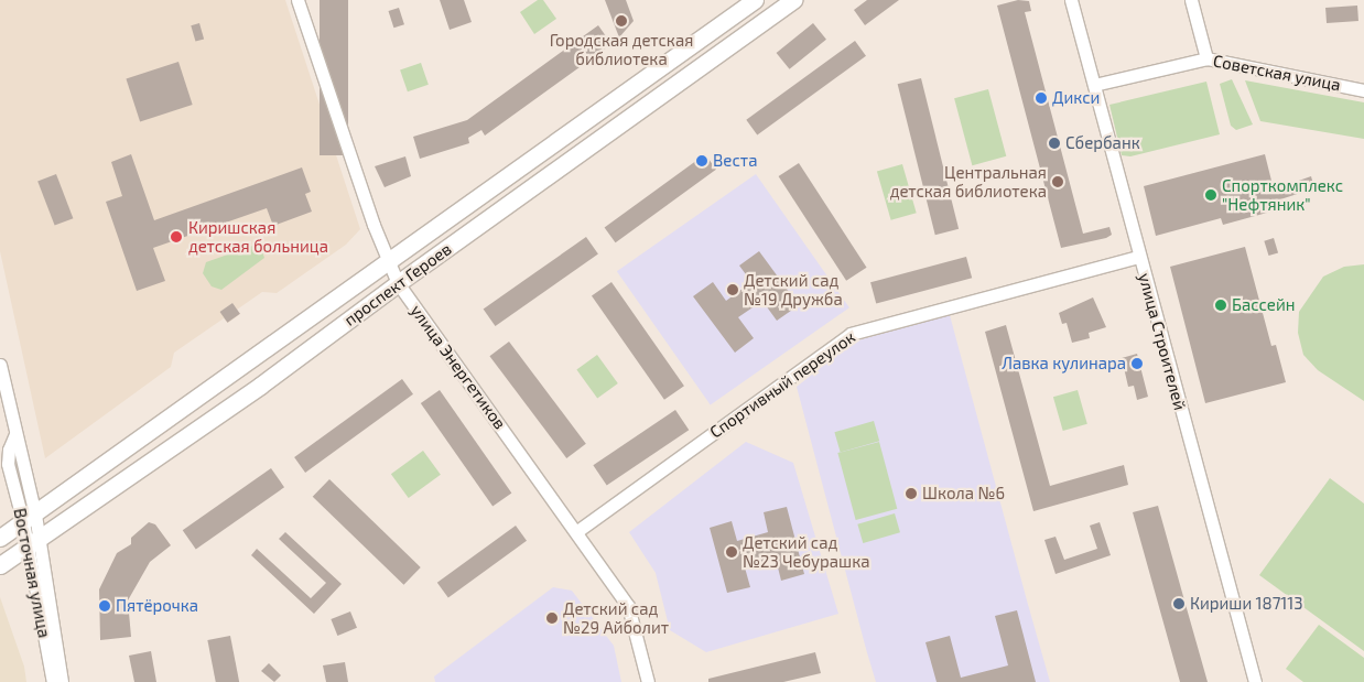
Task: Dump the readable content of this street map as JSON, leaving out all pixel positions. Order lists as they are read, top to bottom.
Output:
{
  "streets": {
    "main road": ["проспект Героев"],
    "street": [
      "Советская улица",
      "улица Строителей",
      "улица Энергетиков",
      "Спортивный переулок",
      "Восточная улица"
    ]
  },
  "crossings": [
    ["Советская улица", "улица Строителей"],
    ["проспект Героев", "улица Энергетиков"],
    ["проспект Героев", "Восточная улица"],
    ["улица Строителей", "Спортивный переулок"],
    ["улица Энергетиков", "Спортивный переулок"]
  ],
  "places": [
    "Городская детская библиотека",
    "Дикси",
    "Сбербанк",
    "Веста",
    "Центральная детская библиотека",
    "Спорткомплекс \"Нефтяник\"",
    "Киришская детская больница",
    "Детский сад №19 Дружба",
    "Бассейн",
    "Лавка кулинара",
    "Школа №6",
    "Детский сад №23 Чебурашка",
    "Кириши 187113",
    "Пятёрочка",
    "Детский сад №29 Айболит"
  ]
}
